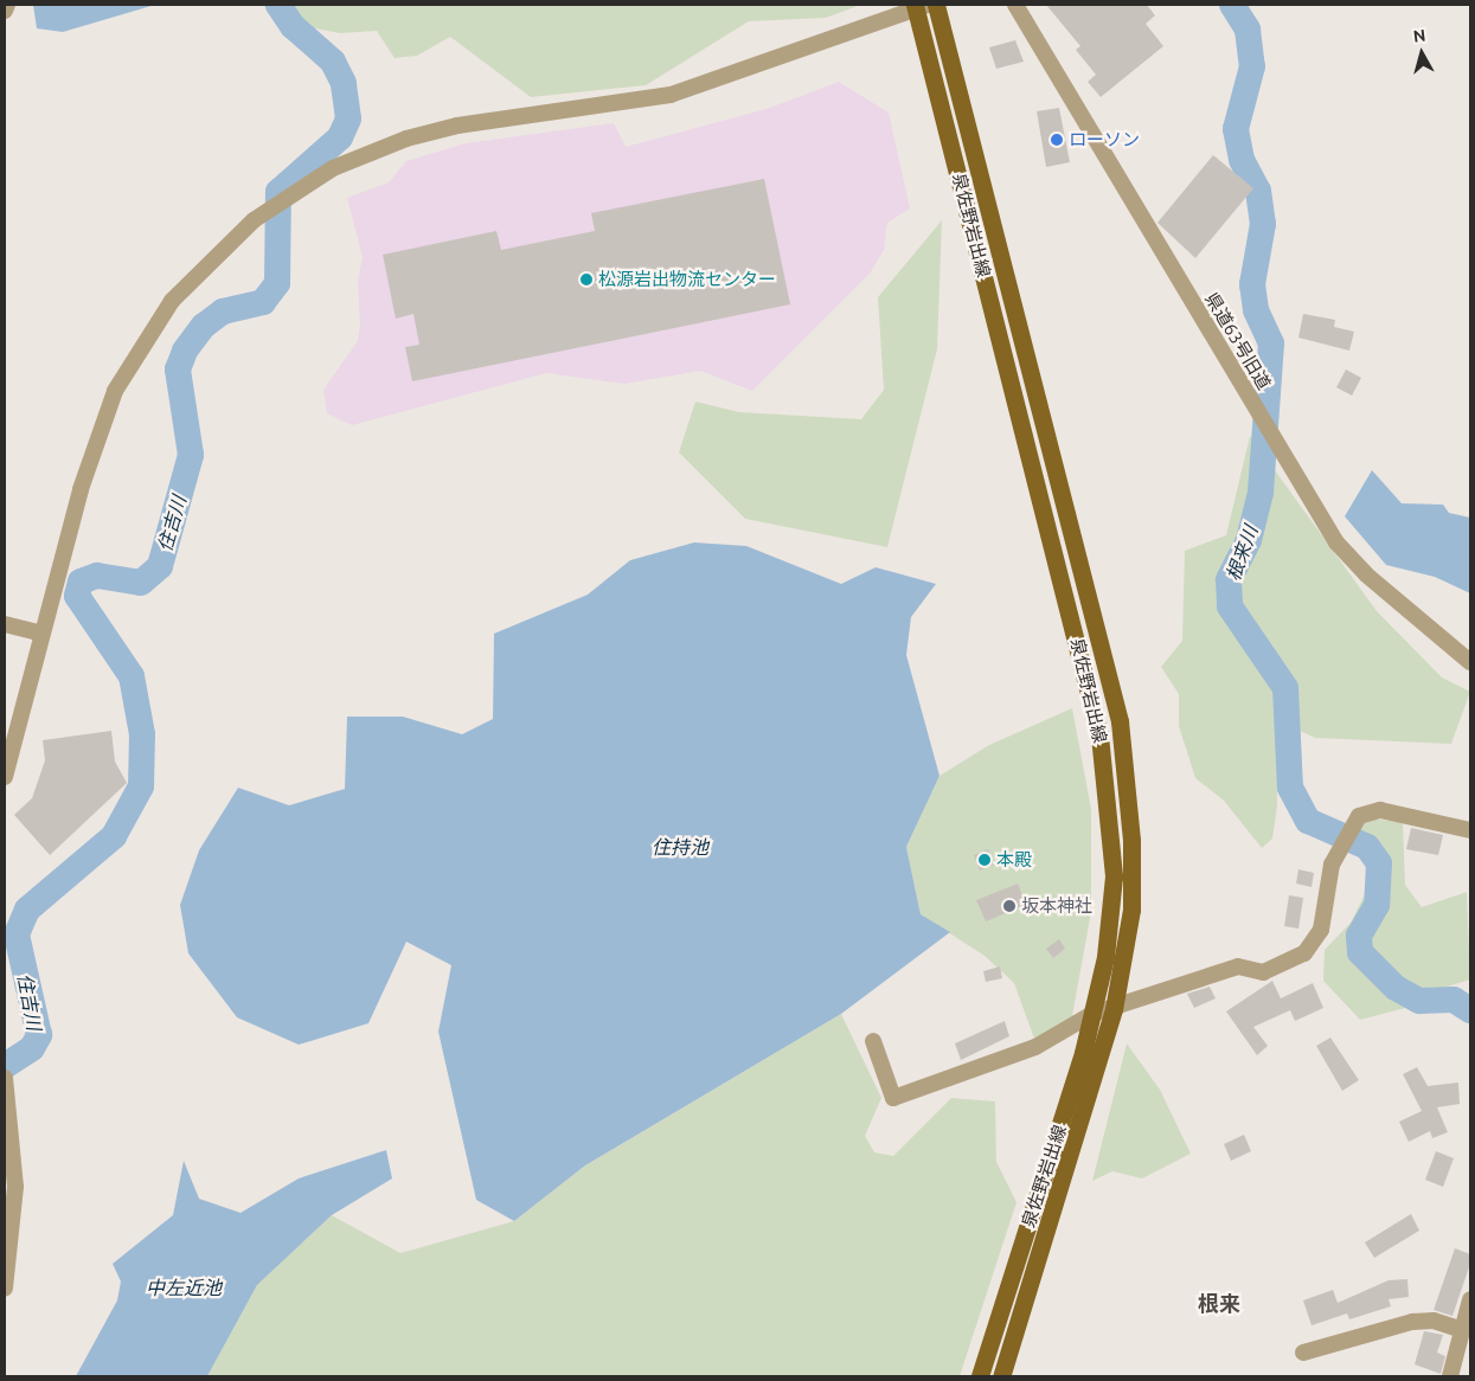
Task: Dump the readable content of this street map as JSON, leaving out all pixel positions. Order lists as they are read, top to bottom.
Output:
{
  "streets": {
    "main road": ["泉佐野岩出線"],
    "street": ["県道63号旧道"]
  },
  "districts": ["根来"],
  "water": [
    "住吉川",
    "根来川",
    "住持池",
    "中左近池"
  ],
  "places": [
    "ローソン",
    "松源岩出物流センター",
    "本殿",
    "坂本神社"
  ],
  "north": "top"
}
